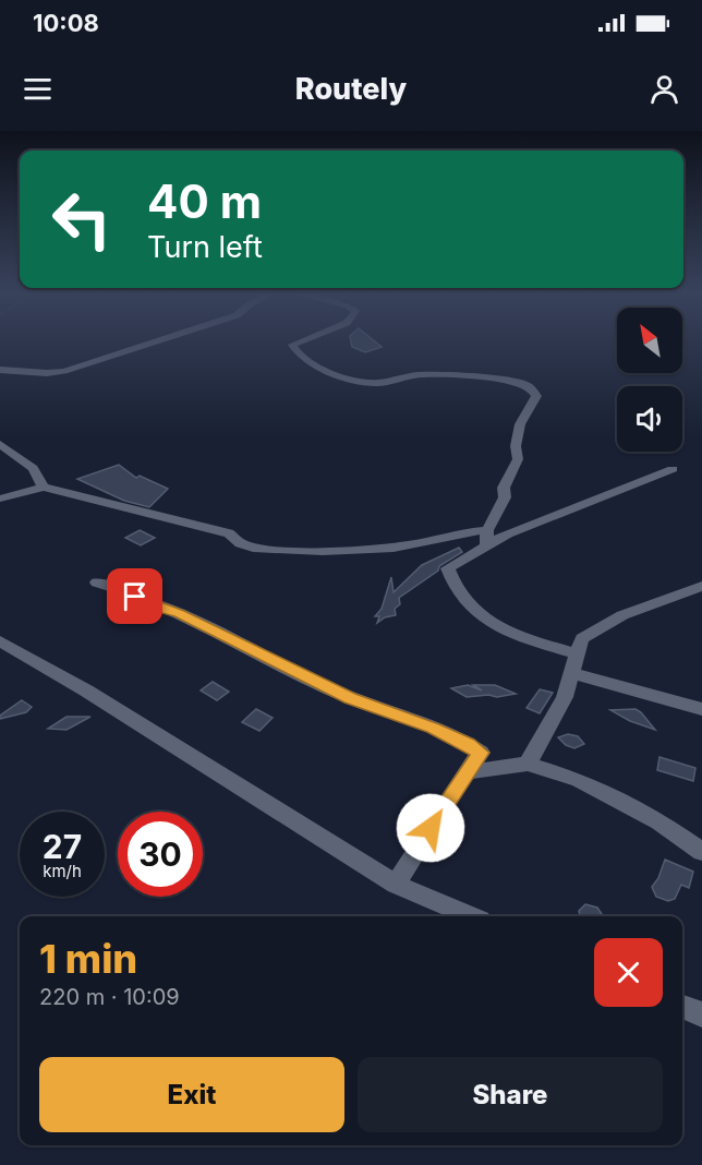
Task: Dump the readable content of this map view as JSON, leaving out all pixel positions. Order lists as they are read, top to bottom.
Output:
{
  "north": "top left",
  "page": {
    "status": "10:08",
    "header": "Routely",
    "turn": ["40 m", "Turn left"],
    "speed": "27 km/h",
    "limit": "30",
    "heading": ["1 min", "220 m · 10:09"],
    "buttons": ["Exit", "Share"]
  }
}
